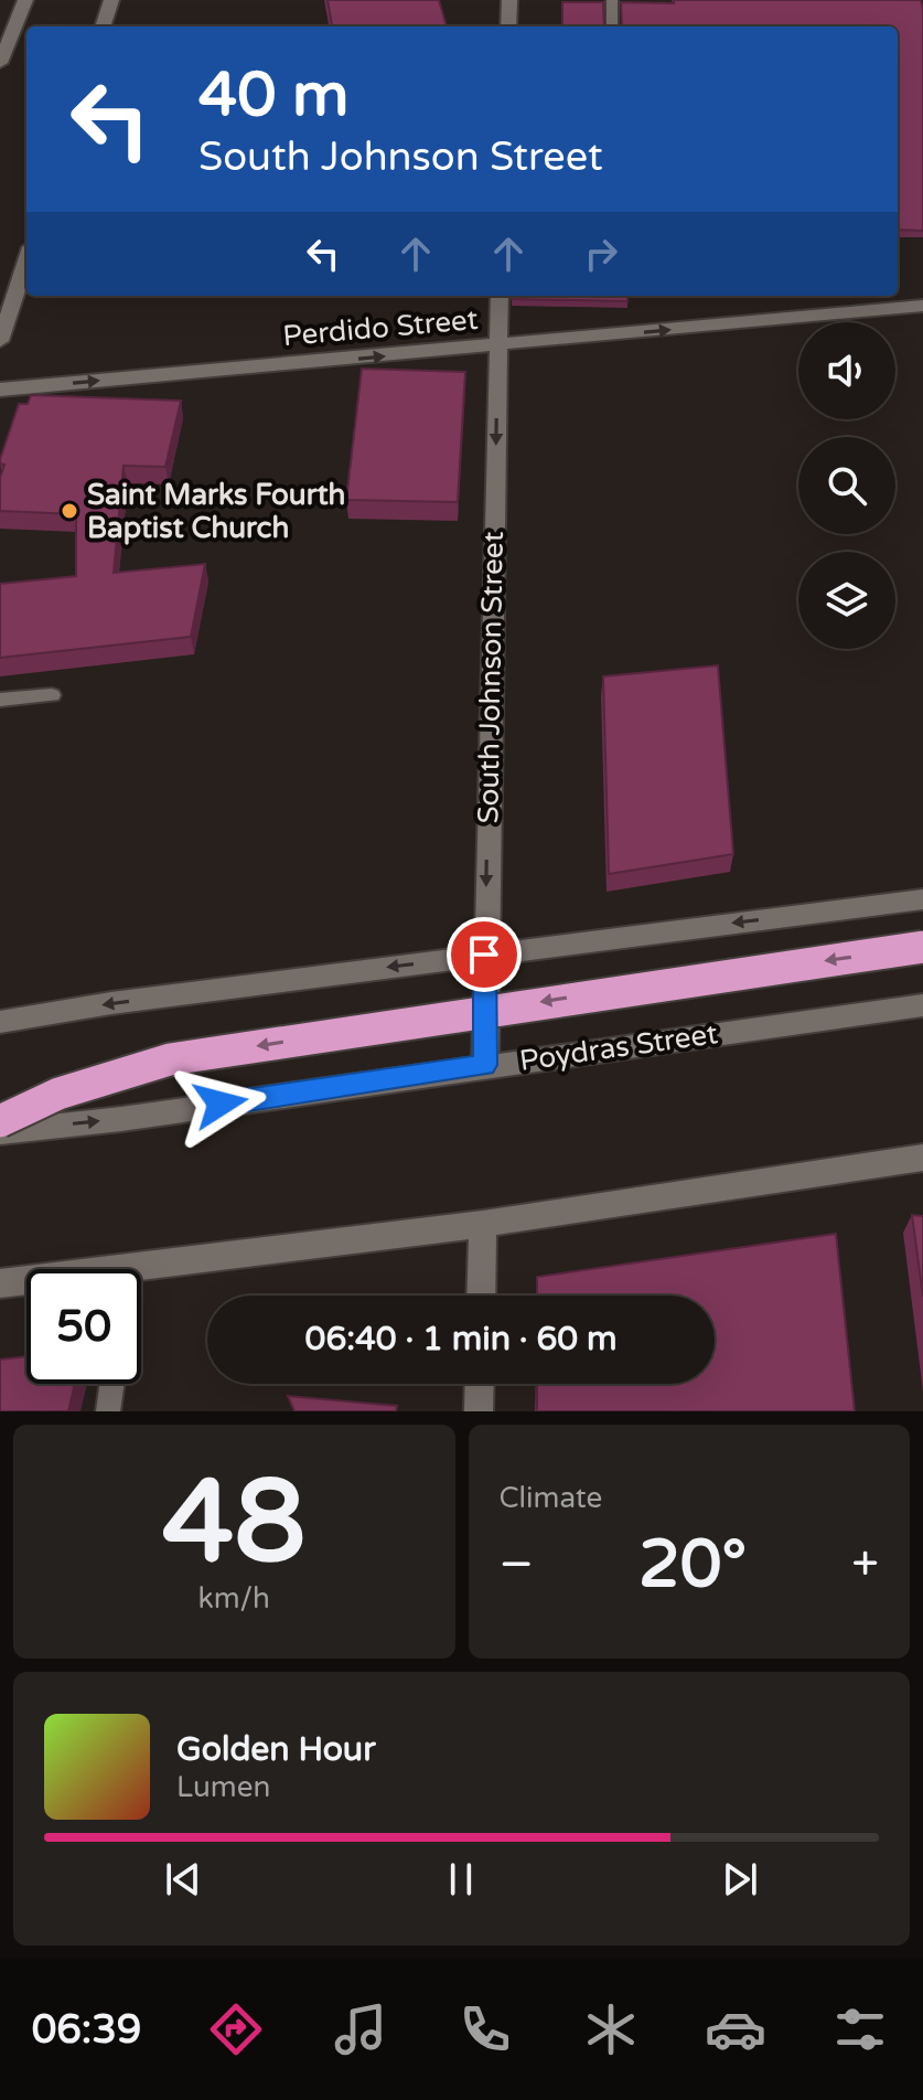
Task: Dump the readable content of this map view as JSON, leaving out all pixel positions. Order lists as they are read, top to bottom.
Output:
{
  "streets": {
    "street": ["Perdido Street", "South Johnson Street", "Poydras Street"]
  },
  "crossings": [
    ["Perdido Street", "South Johnson Street"],
    ["South Johnson Street", "Poydras Street"]
  ],
  "one_way": ["Perdido Street", "South Johnson Street"],
  "places": ["Saint Marks Fourth Baptist Church"],
  "page": {
    "turn": ["40 m", "South Johnson Street"],
    "limit": "50",
    "trip": "06:40 · 1 min · 60 m",
    "tile": [
      ["48", "km/h"],
      "Climate"
    ],
    "heat": ["−", "20°", "+"],
    "song": ["Golden Hour", "Lumen"],
    "tabs": "06:39"
  }
}
